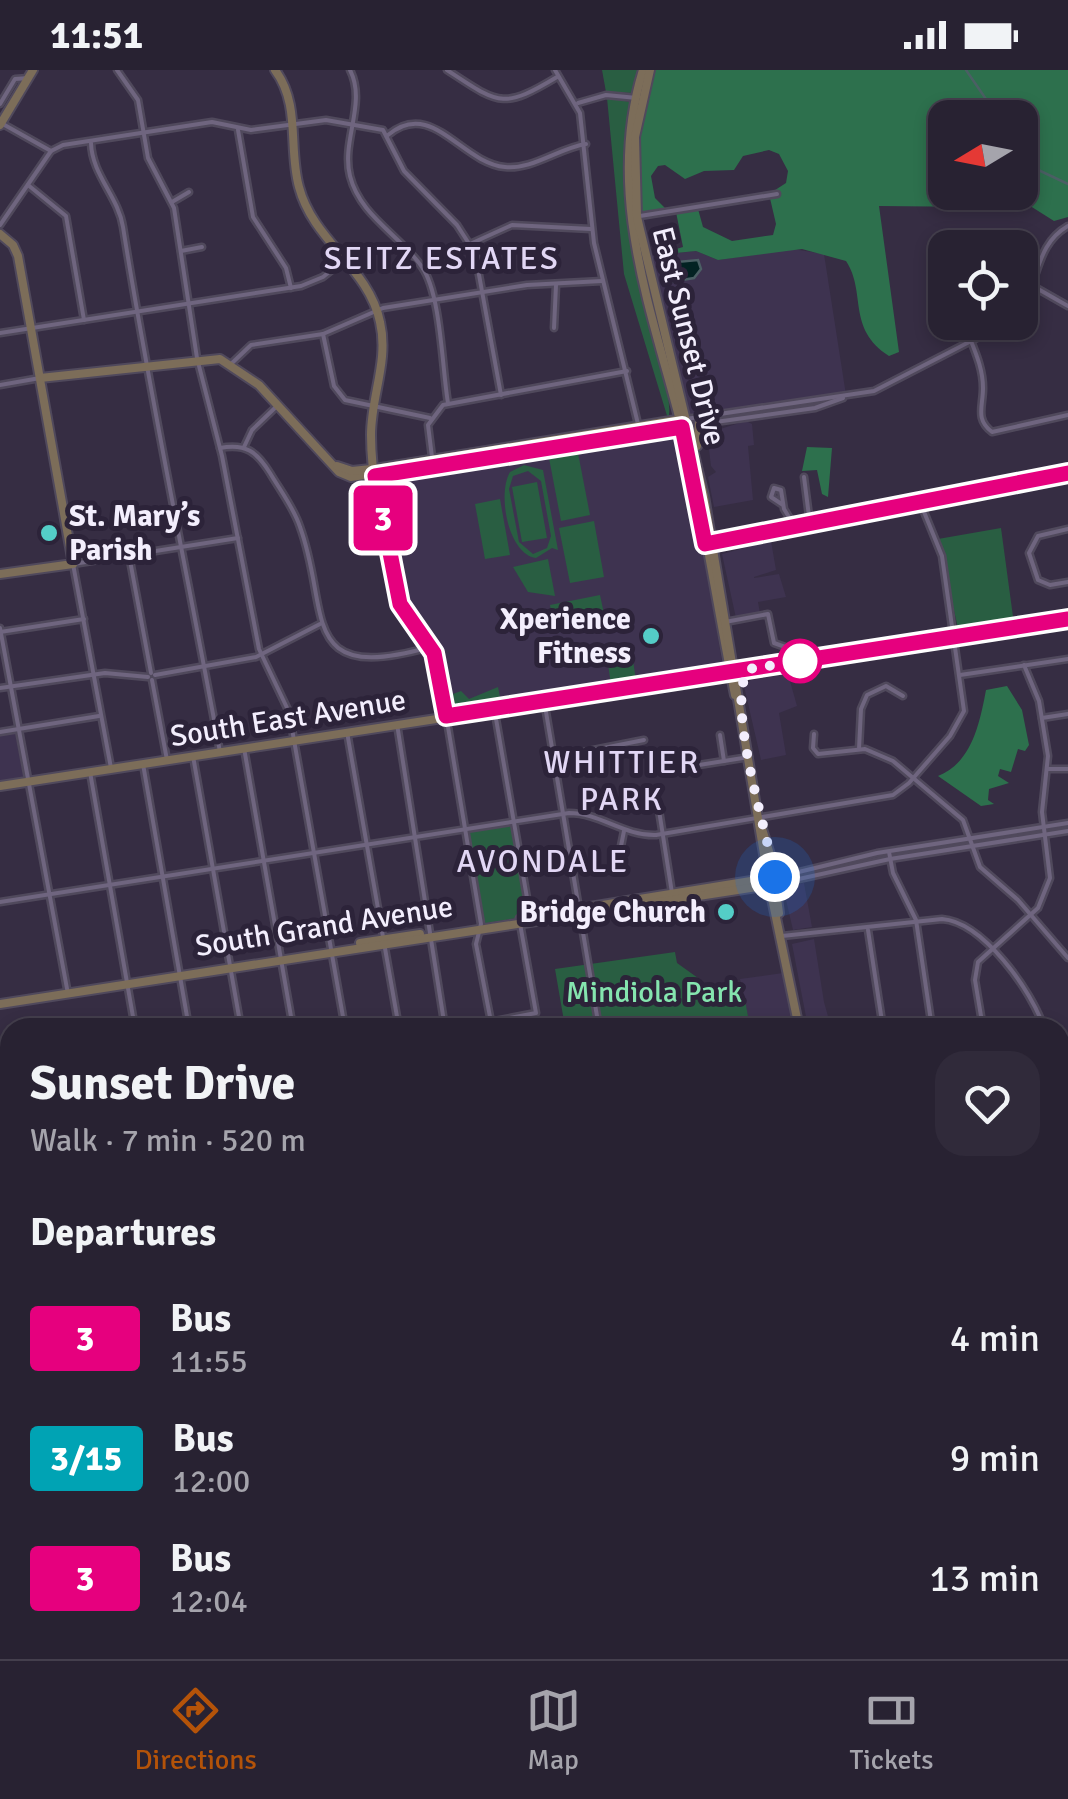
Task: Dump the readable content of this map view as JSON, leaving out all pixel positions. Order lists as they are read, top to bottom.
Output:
{
  "streets": {
    "street": ["East Sunset Drive", "South East Avenue", "South Grand Avenue"]
  },
  "crossings": [
    ["East Sunset Drive", "South East Avenue"]
  ],
  "districts": ["SEITZ ESTATES", "WHITTIER PARK", "AVONDALE"],
  "parks": ["Mindiola Park"],
  "places": ["St. Mary’s Parish", "Xperience Fitness", "Bridge Church"],
  "lines": ["bus line 3"],
  "north": "left",
  "page": {
    "status": "11:51",
    "on_map": "3",
    "heading": [
      ["Sunset Drive", "Walk · 7 min · 520 m"],
      "Departures"
    ],
    "list": [
      {
        "mark": "3",
        "name": "Bus",
        "note": "11:55",
        "value": "4 min"
      },
      {
        "mark": "3/15",
        "name": "Bus",
        "note": "12:00",
        "value": "9 min"
      },
      {
        "mark": "3",
        "name": "Bus",
        "note": "12:04",
        "value": "13 min"
      }
    ],
    "tabs": ["Directions", "Map", "Tickets"]
  }
}
